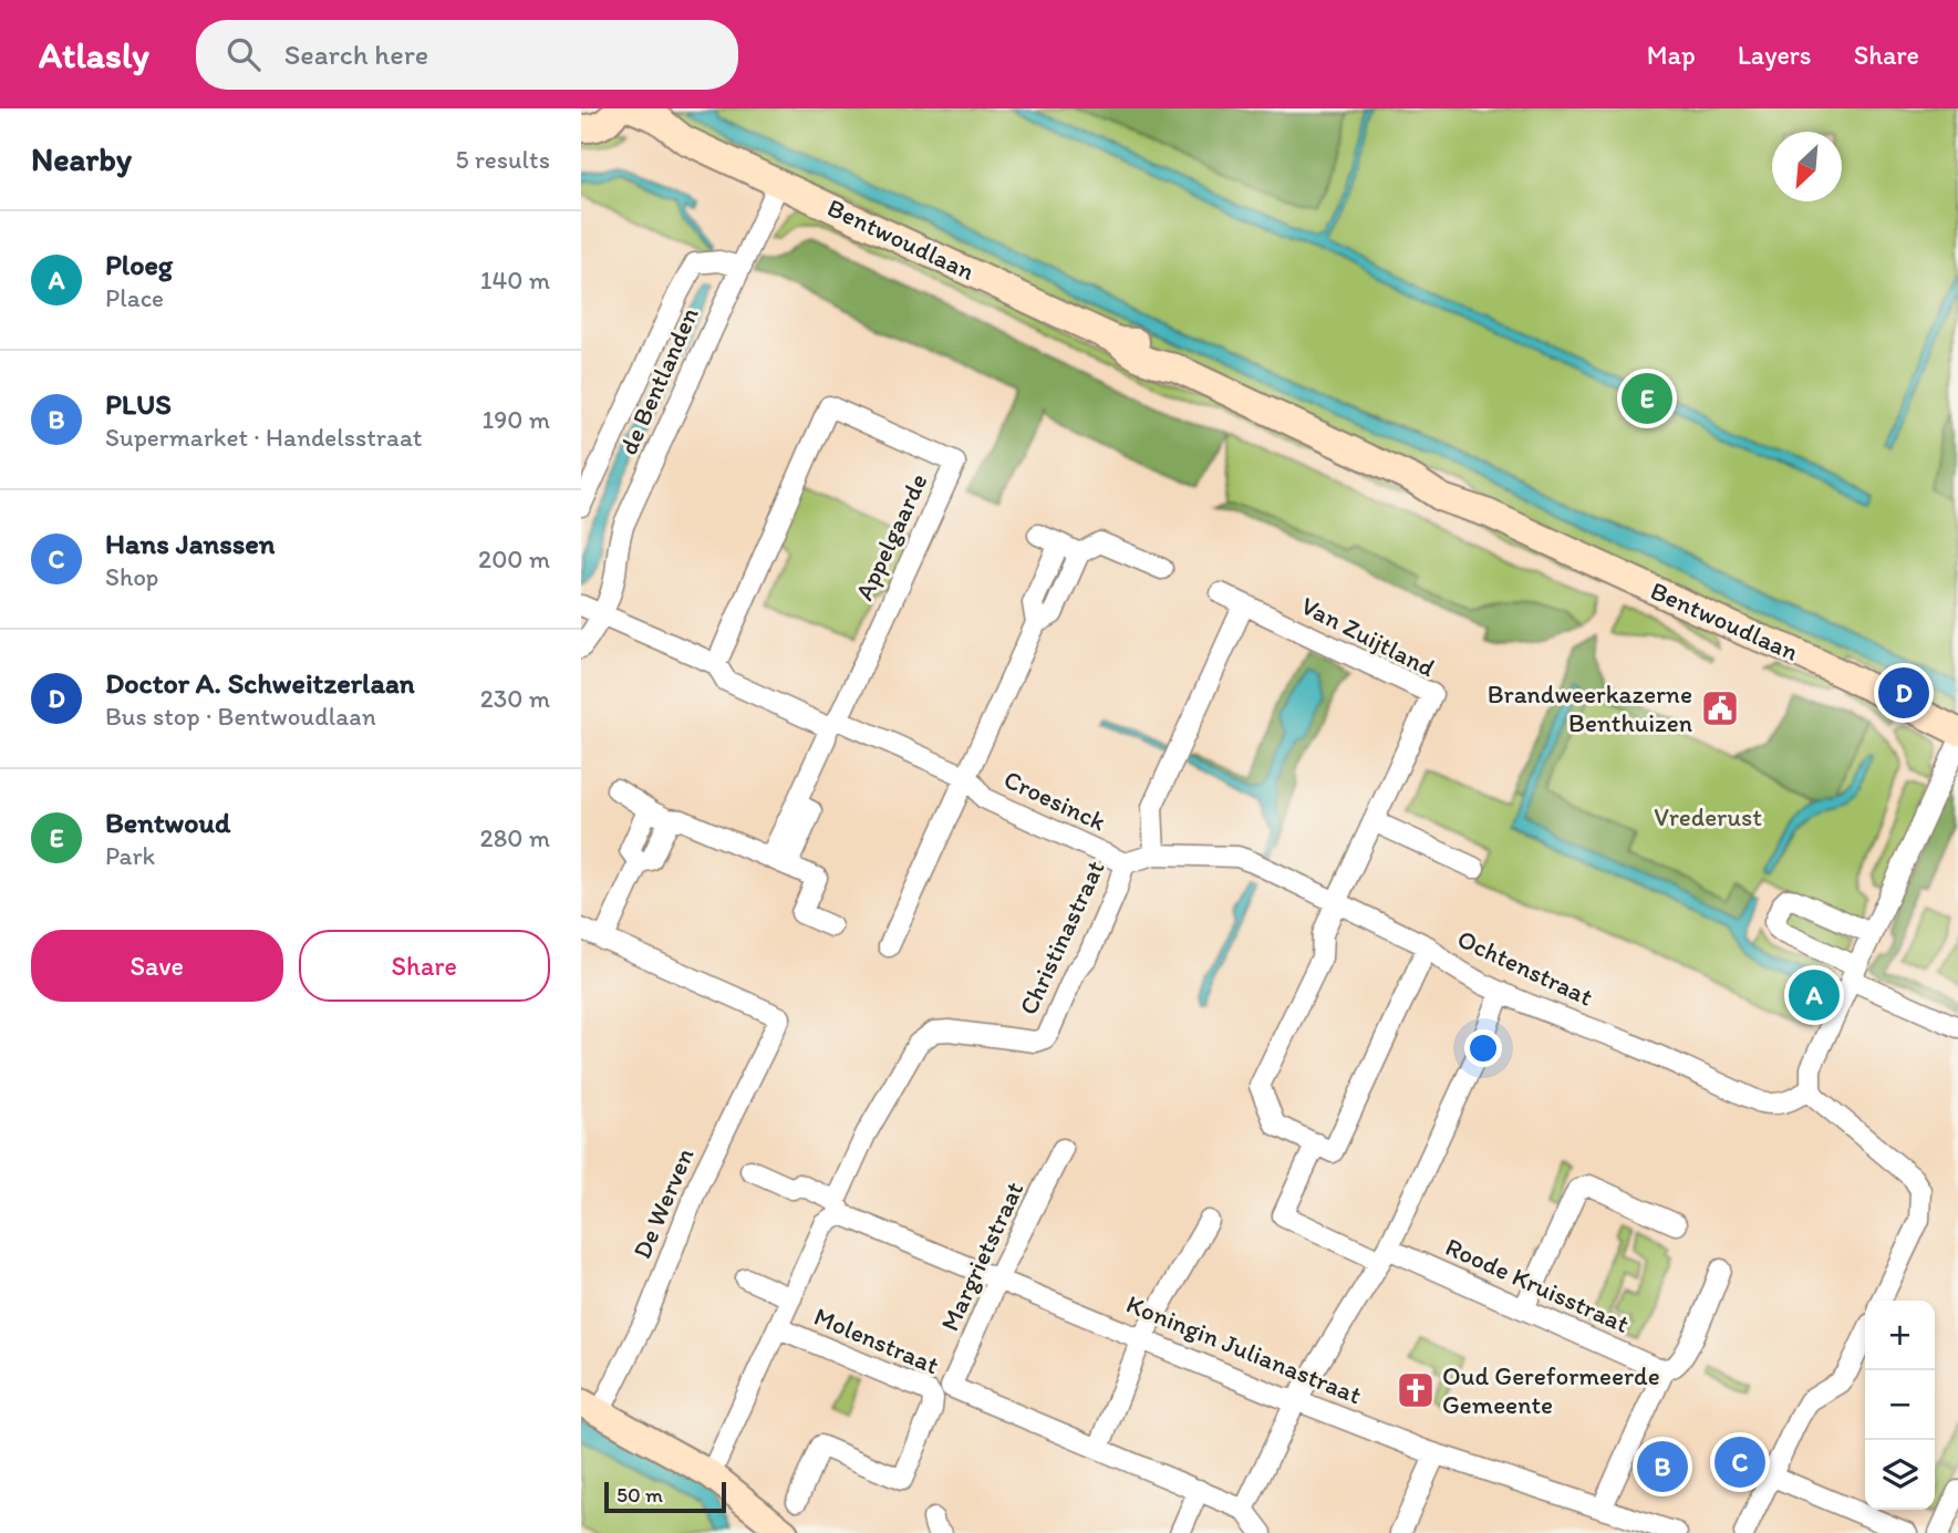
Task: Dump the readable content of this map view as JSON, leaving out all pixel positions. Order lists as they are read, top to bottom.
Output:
{
  "streets": {
    "main road": ["Bentwoudlaan"],
    "street": [
      "de Bentlanden",
      "Appelgaarde",
      "Van Zuijtland",
      "Croesinck",
      "Christinastraat",
      "Ochtenstraat",
      "De Werven",
      "Margrietstraat",
      "Roode Kruisstraat",
      "Molenstraat",
      "Koningin Julianastraat"
    ]
  },
  "crossings": [
    ["Bentwoudlaan", "de Bentlanden"],
    ["de Bentlanden", "Croesinck"],
    ["Appelgaarde", "Croesinck"],
    ["Van Zuijtland", "Christinastraat"],
    ["Van Zuijtland", "Ochtenstraat"],
    ["Croesinck", "Christinastraat"],
    ["Christinastraat", "Ochtenstraat"],
    ["Christinastraat", "Molenstraat"],
    ["Christinastraat", "Koningin Julianastraat"],
    ["Ochtenstraat", "Roode Kruisstraat"],
    ["Margrietstraat", "Molenstraat"],
    ["Margrietstraat", "Koningin Julianastraat"]
  ],
  "parks": ["Vrederust"],
  "places": {
    "public building": ["Brandweerkazerne Benthuizen"],
    "church": ["Oud Gereformeerde Gemeente"]
  },
  "scale_bar": "50 m",
  "north": "bottom left",
  "page": {
    "header": "Atlasly",
    "search": "Search here",
    "nav": ["Map", "Layers", "Share"],
    "heading": ["Nearby", "5 results"],
    "list": [
      {
        "mark": "A",
        "name": "Ploeg",
        "note": "Place",
        "value": "140 m"
      },
      {
        "mark": "B",
        "name": "PLUS",
        "note": "Supermarket · Handelsstraat",
        "value": "190 m"
      },
      {
        "mark": "C",
        "name": "Hans Janssen",
        "note": "Shop",
        "value": "200 m"
      },
      {
        "mark": "D",
        "name": "Doctor A. Schweitzerlaan",
        "note": "Bus stop · Bentwoudlaan",
        "value": "230 m"
      },
      {
        "mark": "E",
        "name": "Bentwoud",
        "note": "Park",
        "value": "280 m"
      }
    ],
    "pins": [
      "E",
      "D",
      "A",
      "C",
      "B"
    ],
    "buttons": ["Save", "Share"],
    "map_buttons": ["+", "−"],
    "scale": "50 m"
  }
}
